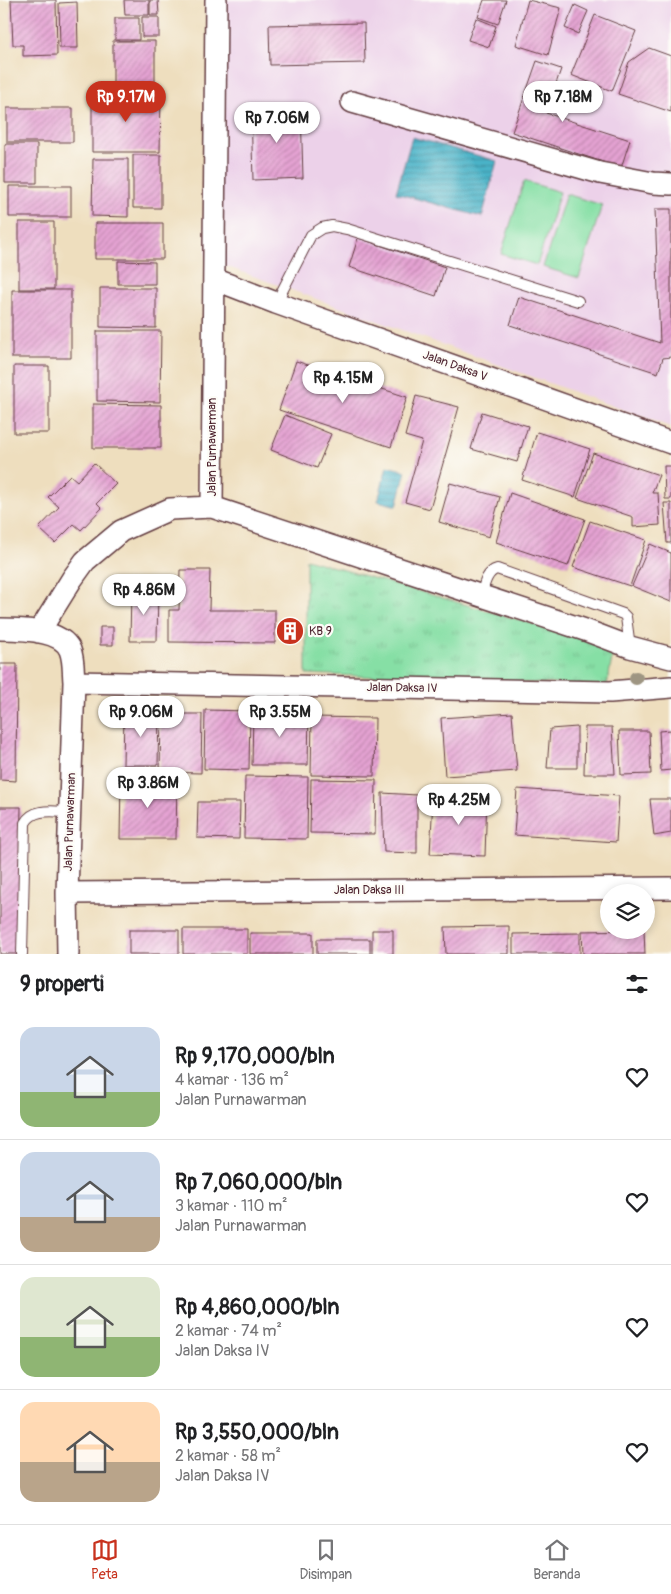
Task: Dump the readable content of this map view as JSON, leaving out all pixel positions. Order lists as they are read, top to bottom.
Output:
{
  "streets": {
    "street": [
      "Jalan Daksa V",
      "Jalan Purnawarman",
      "Jalan Daksa IV",
      "Jalan Daksa III"
    ]
  },
  "crossings": [
    ["Jalan Daksa V", "Jalan Purnawarman"],
    ["Jalan Purnawarman", "Jalan Daksa IV"],
    ["Jalan Purnawarman", "Jalan Daksa III"]
  ],
  "places": {
    "building": ["KB 9"]
  },
  "page": {
    "price": [
      "Rp 9.17M",
      "Rp 7.18M",
      "Rp 7.06M",
      "Rp 4.15M",
      "Rp 4.86M",
      "Rp 9.06M",
      "Rp 3.55M",
      "Rp 3.86M",
      "Rp 4.25M"
    ],
    "heading": "9 properti",
    "list": [
      {
        "name": "Rp 9,170,000/bln",
        "note": "4 kamar · 136 m² · Jalan Purnawarman"
      },
      {
        "name": "Rp 7,060,000/bln",
        "note": "3 kamar · 110 m² · Jalan Purnawarman"
      },
      {
        "name": "Rp 4,860,000/bln",
        "note": "2 kamar · 74 m² · Jalan Daksa IV"
      },
      {
        "name": "Rp 3,550,000/bln",
        "note": "2 kamar · 58 m² · Jalan Daksa IV"
      }
    ],
    "tabs": ["Peta", "Disimpan", "Beranda"]
  }
}
